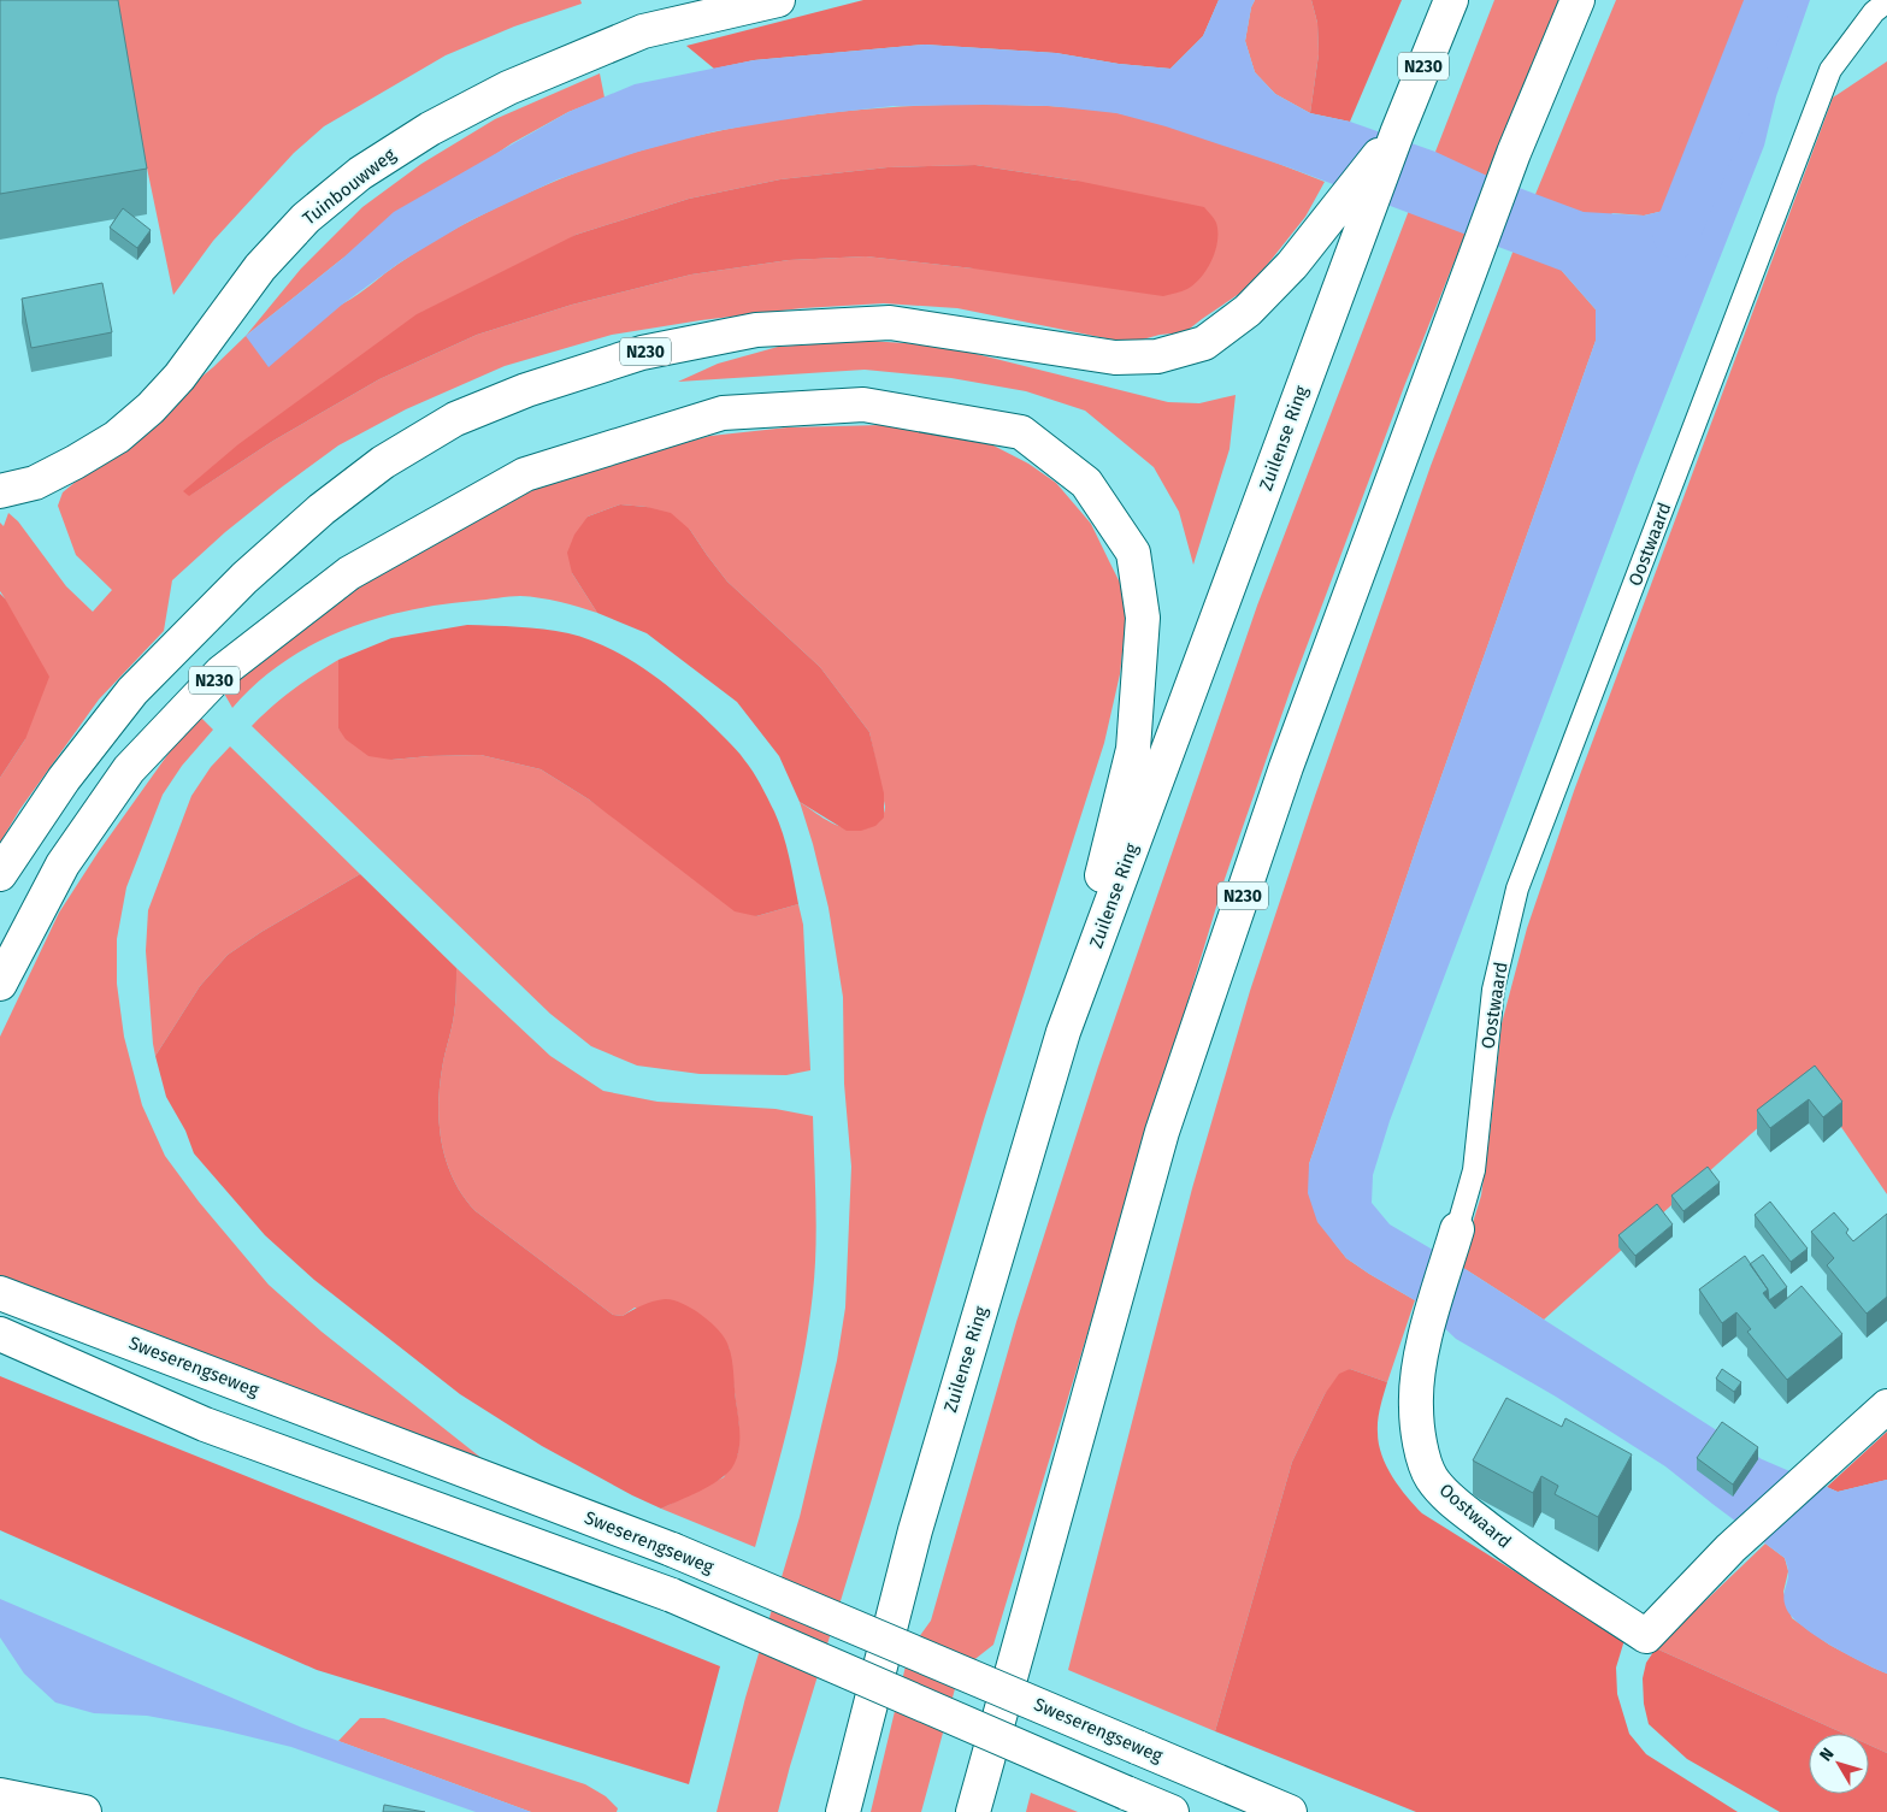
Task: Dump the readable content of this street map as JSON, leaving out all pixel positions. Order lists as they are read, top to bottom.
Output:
{
  "streets": {
    "main road": [
      "N230",
      "Tuinbouwweg",
      "Zuilense Ring",
      "Oostwaard",
      "Sweserengseweg"
    ]
  },
  "crossings": [
    ["N230", "Zuilense Ring"]
  ],
  "north": "top left"
}
